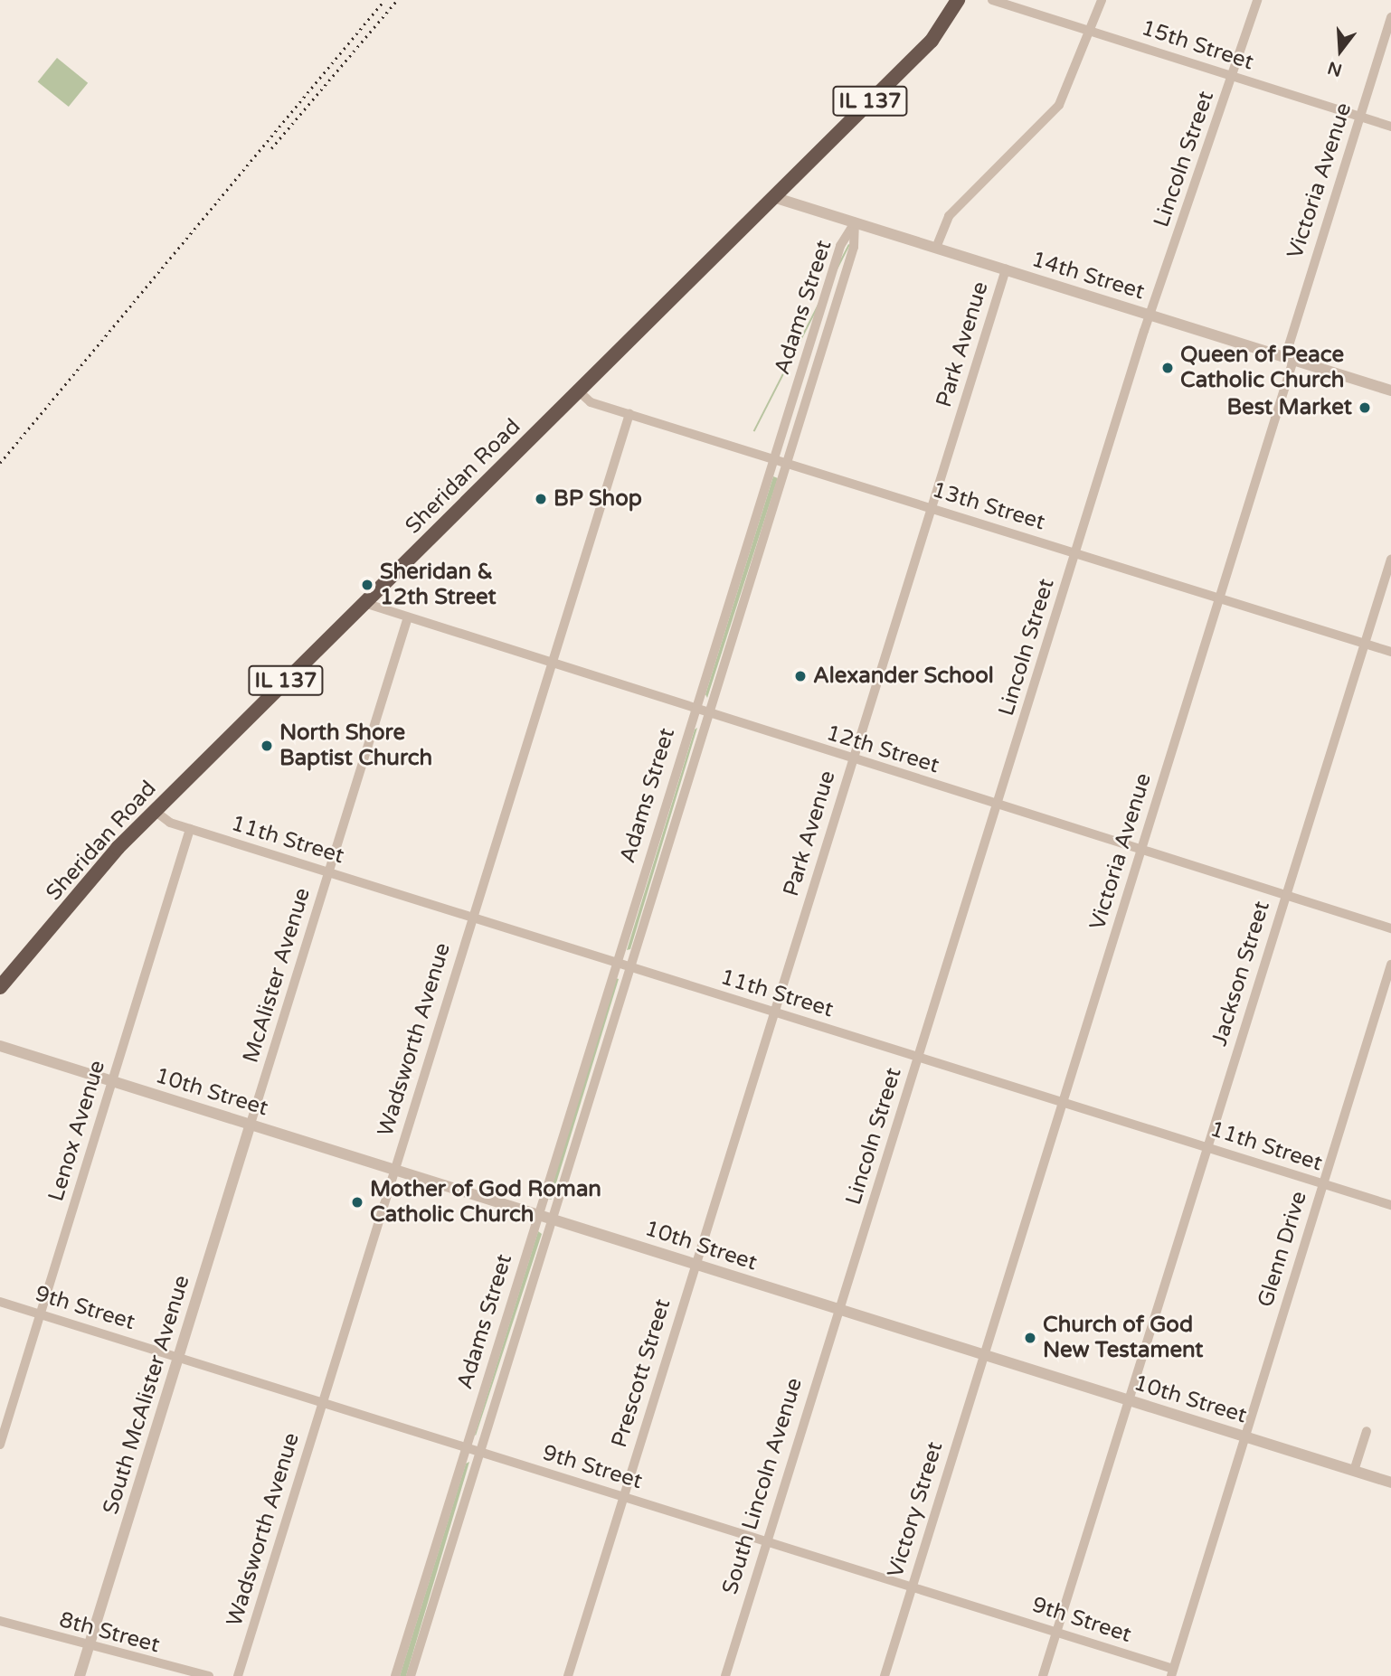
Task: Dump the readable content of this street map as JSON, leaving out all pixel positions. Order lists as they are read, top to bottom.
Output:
{
  "streets": {
    "highway": ["IL 137", "Sheridan Road"],
    "street": [
      "15th Street",
      "Lincoln Street",
      "Victoria Avenue",
      "14th Street",
      "Adams Street",
      "Park Avenue",
      "13th Street",
      "12th Street",
      "11th Street",
      "Jackson Street",
      "McAlister Avenue",
      "Wadsworth Avenue",
      "10th Street",
      "Lenox Avenue",
      "Glenn Drive",
      "9th Street",
      "Prescott Street",
      "South McAlister Avenue",
      "South Lincoln Avenue",
      "Victory Street",
      "8th Street"
    ]
  },
  "crossings": [
    ["15th Street", "Lincoln Street"],
    ["15th Street", "Victoria Avenue"],
    ["Lincoln Street", "14th Street"],
    ["Lincoln Street", "13th Street"],
    ["Lincoln Street", "12th Street"],
    ["Lincoln Street", "11th Street"],
    ["Lincoln Street", "10th Street"],
    ["Lincoln Street", "South Lincoln Avenue"],
    ["Victoria Avenue", "14th Street"],
    ["Victoria Avenue", "13th Street"],
    ["Victoria Avenue", "12th Street"],
    ["Victoria Avenue", "11th Street"],
    ["Victoria Avenue", "10th Street"],
    ["Victoria Avenue", "Victory Street"],
    ["14th Street", "Adams Street"],
    ["14th Street", "Park Avenue"],
    ["14th Street", "Sheridan Road"],
    ["Adams Street", "13th Street"],
    ["Adams Street", "12th Street"],
    ["Adams Street", "11th Street"],
    ["Adams Street", "10th Street"],
    ["Adams Street", "9th Street"],
    ["Park Avenue", "13th Street"],
    ["Park Avenue", "12th Street"],
    ["Park Avenue", "11th Street"],
    ["Park Avenue", "10th Street"],
    ["Park Avenue", "Prescott Street"],
    ["Sheridan Road", "13th Street"],
    ["Sheridan Road", "12th Street"],
    ["Sheridan Road", "11th Street"],
    ["13th Street", "Jackson Street"],
    ["13th Street", "Wadsworth Avenue"],
    ["12th Street", "Jackson Street"],
    ["12th Street", "McAlister Avenue"],
    ["12th Street", "Wadsworth Avenue"],
    ["11th Street", "Jackson Street"],
    ["11th Street", "McAlister Avenue"],
    ["11th Street", "Wadsworth Avenue"],
    ["11th Street", "Lenox Avenue"],
    ["11th Street", "Glenn Drive"],
    ["Jackson Street", "10th Street"],
    ["Jackson Street", "9th Street"],
    ["McAlister Avenue", "10th Street"],
    ["McAlister Avenue", "South McAlister Avenue"],
    ["Wadsworth Avenue", "10th Street"],
    ["Wadsworth Avenue", "9th Street"],
    ["10th Street", "Lenox Avenue"],
    ["10th Street", "Glenn Drive"],
    ["10th Street", "Prescott Street"],
    ["10th Street", "South McAlister Avenue"],
    ["10th Street", "South Lincoln Avenue"],
    ["10th Street", "Victory Street"],
    ["Lenox Avenue", "9th Street"],
    ["Glenn Drive", "9th Street"],
    ["9th Street", "Prescott Street"],
    ["9th Street", "South McAlister Avenue"],
    ["9th Street", "South Lincoln Avenue"],
    ["9th Street", "Victory Street"],
    ["South McAlister Avenue", "8th Street"]
  ],
  "places": [
    "Queen of Peace Catholic Church",
    "Best Market",
    "BP Shop",
    "Sheridan & 12th Street",
    "Alexander School",
    "North Shore Baptist Church",
    "Mother of God Roman Catholic Church",
    "Church of God New Testament"
  ],
  "north": "bottom"
}
